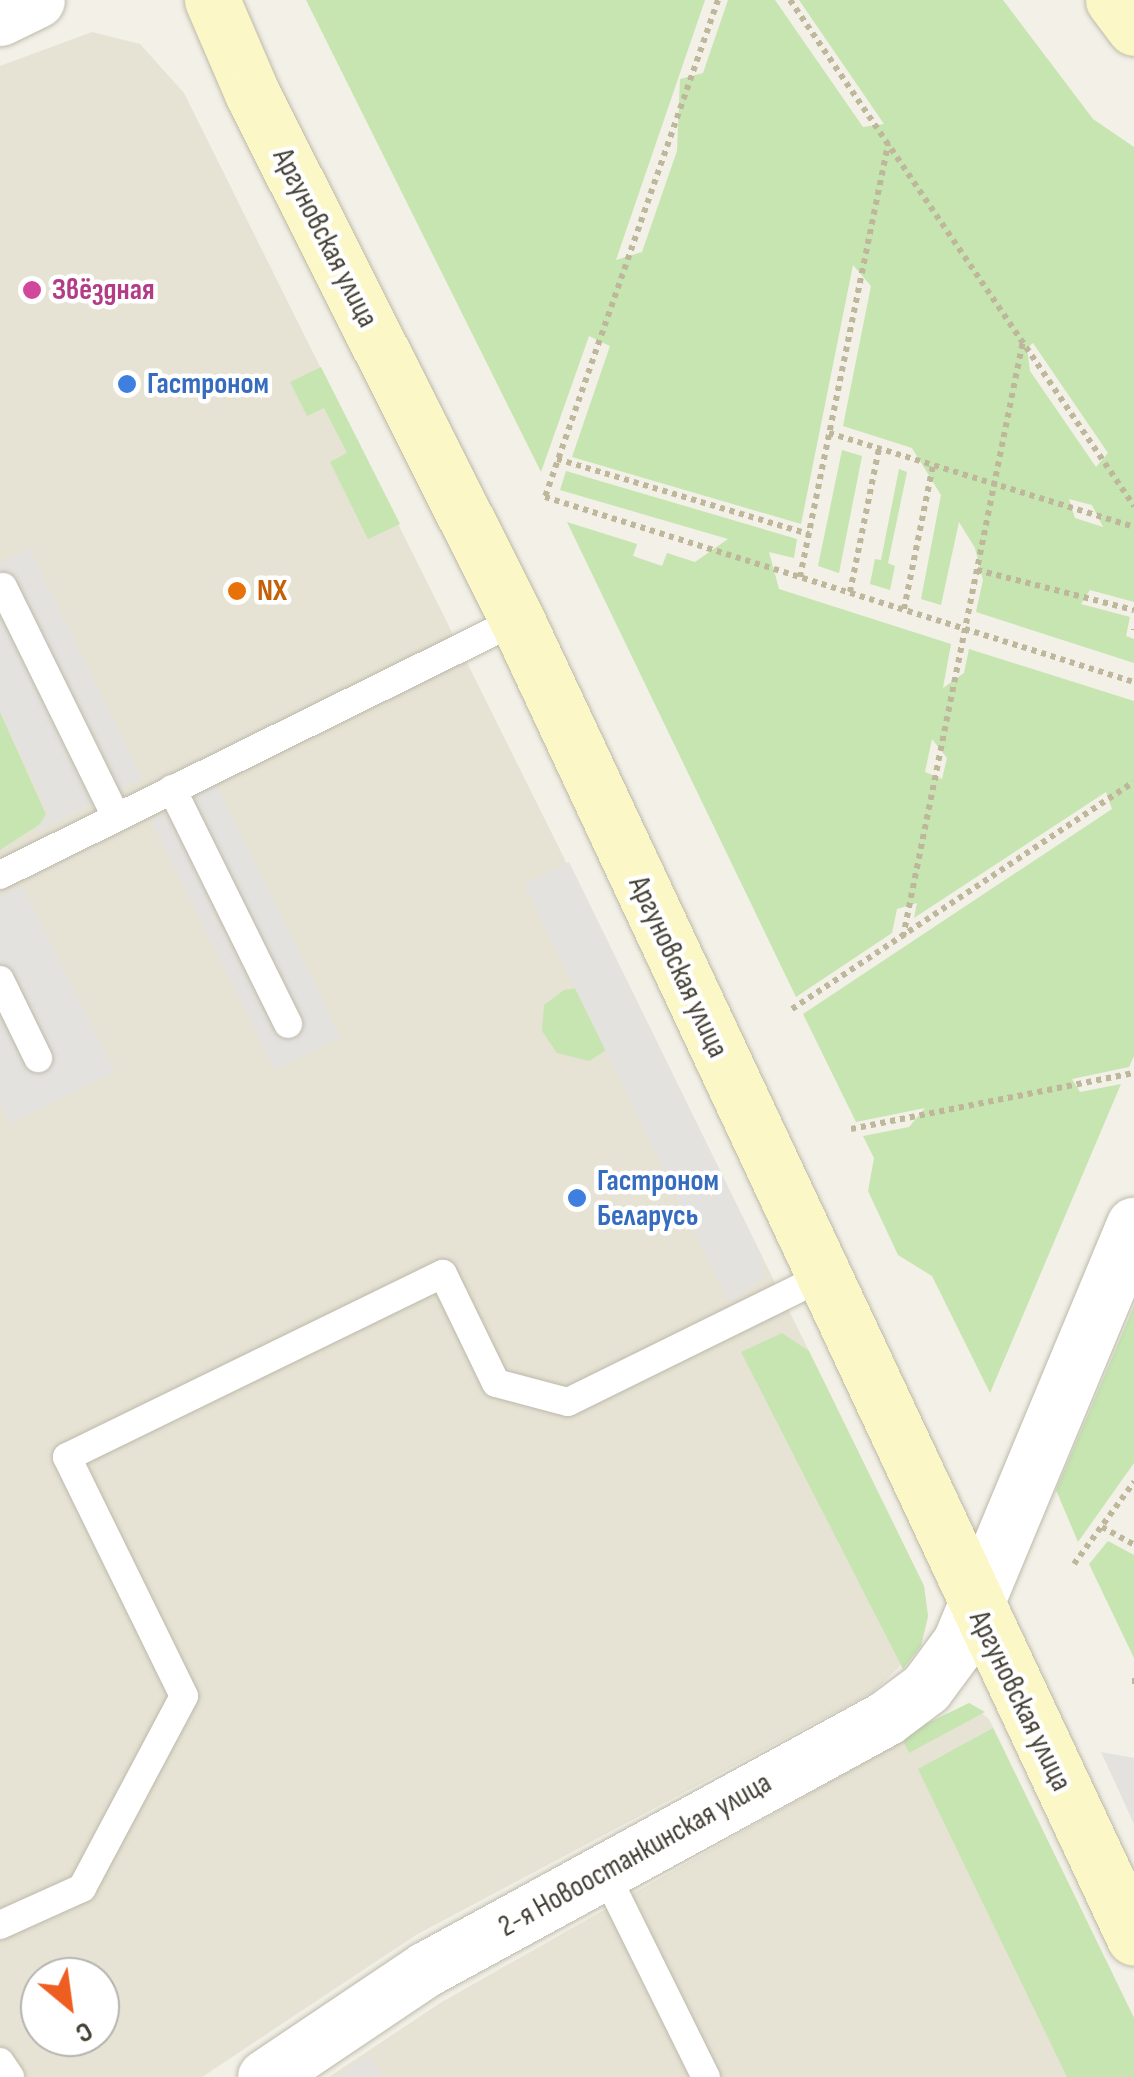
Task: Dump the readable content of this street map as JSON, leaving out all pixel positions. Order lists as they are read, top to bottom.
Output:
{
  "streets": {
    "main road": ["Аргуновская улица"],
    "street": ["2-я Новоостанкинская улица"]
  },
  "crossings": [
    ["Аргуновская улица", "2-я Новоостанкинская улица"]
  ],
  "places": [
    "Звёздная",
    "Гастроном",
    "NX",
    "Гастроном Беларусь"
  ],
  "north": "bottom right"
}
